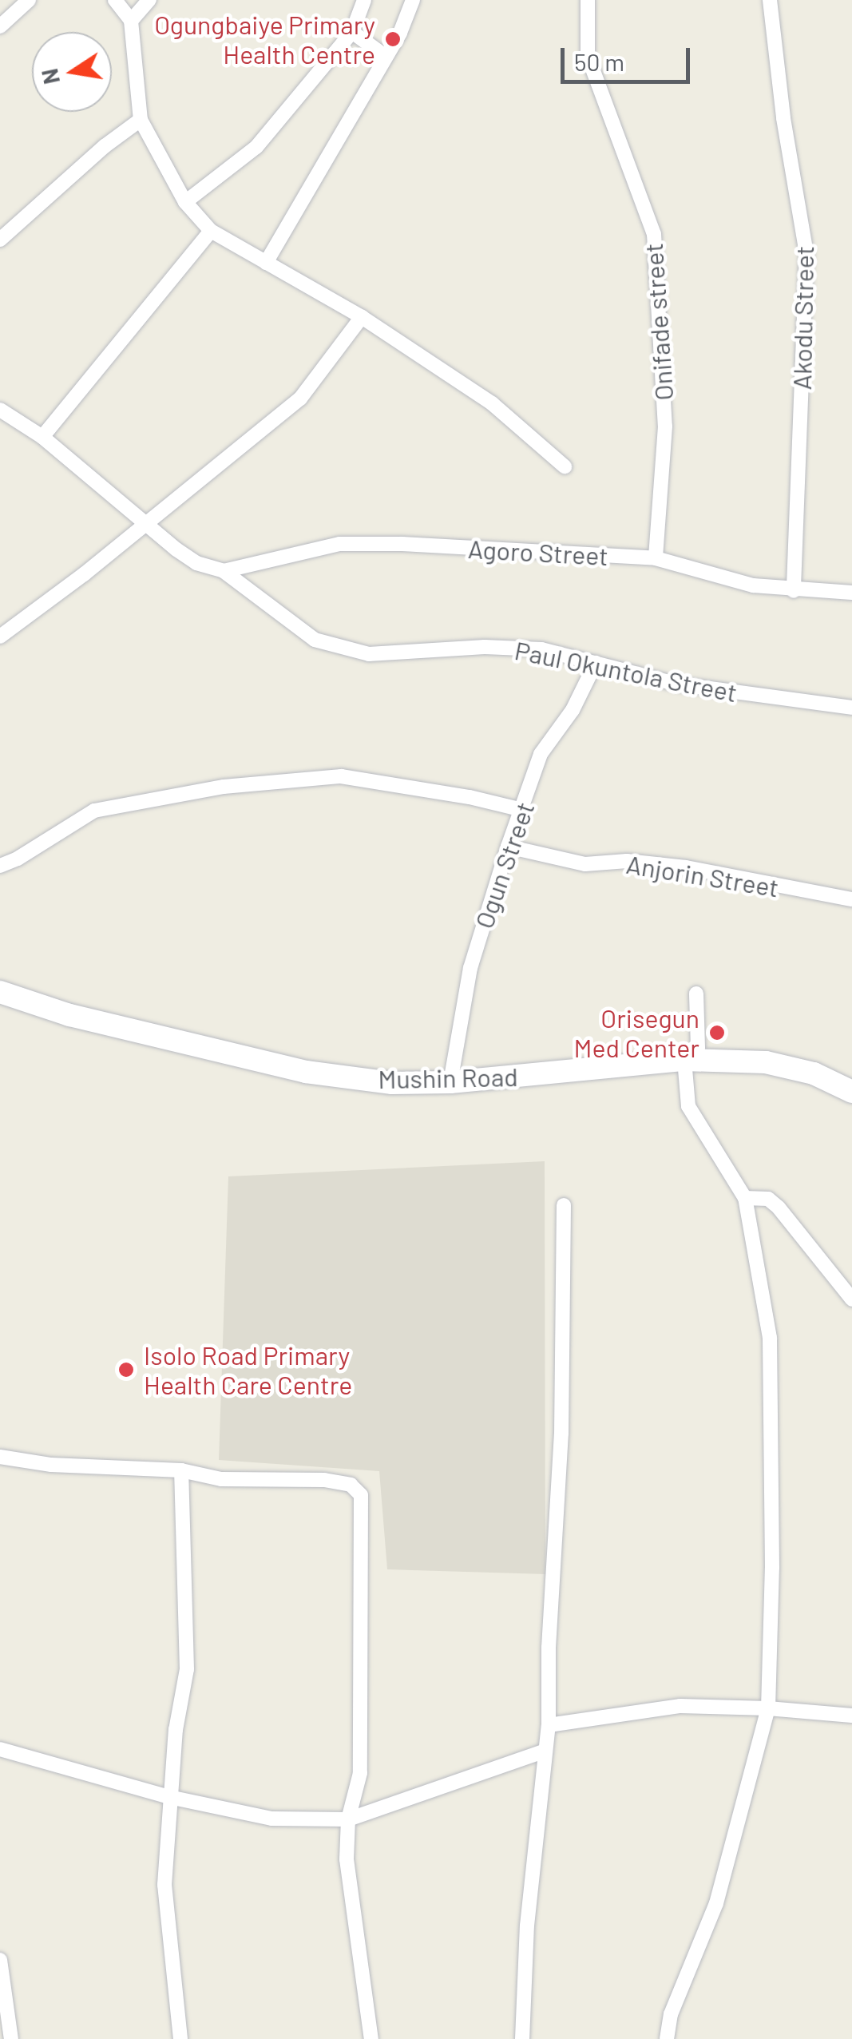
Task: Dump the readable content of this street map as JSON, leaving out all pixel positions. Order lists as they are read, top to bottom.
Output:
{
  "streets": {
    "main road": ["Mushin Road"],
    "street": [
      "Akodu Street",
      "Onifade street",
      "Agoro Street",
      "Paul Okuntola Street",
      "Ogun Street",
      "Anjorin Street"
    ]
  },
  "crossings": [
    ["Akodu Street", "Agoro Street"],
    ["Onifade street", "Agoro Street"],
    ["Agoro Street", "Paul Okuntola Street"],
    ["Paul Okuntola Street", "Ogun Street"],
    ["Ogun Street", "Anjorin Street"],
    ["Ogun Street", "Mushin Road"]
  ],
  "places": ["Ogungbaiye Primary Health Centre", "Orisegun Med Center", "Isolo Road Primary Health Care Centre"],
  "scale_bar": "50 m",
  "north": "left"
}
